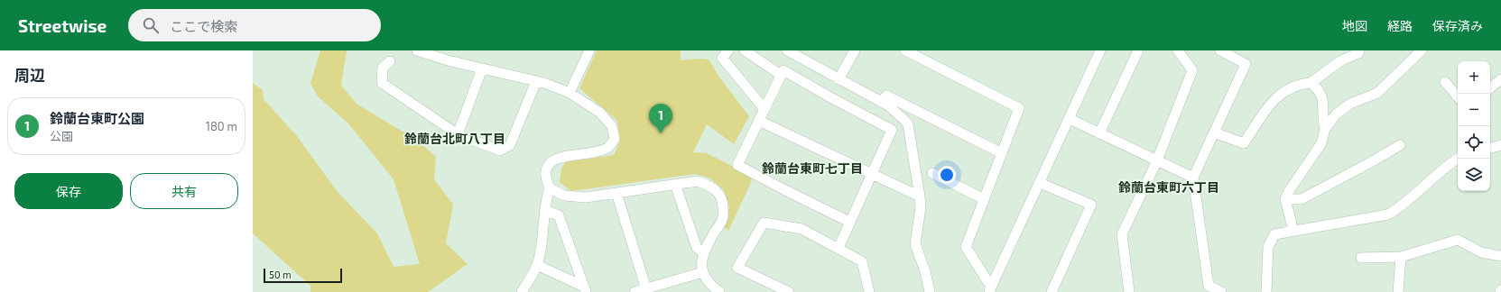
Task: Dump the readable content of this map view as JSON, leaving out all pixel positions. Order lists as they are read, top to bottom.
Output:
{
  "districts": ["鈴蘭台北町八丁目", "鈴蘭台東町七丁目", "鈴蘭台東町六丁目"],
  "scale_bar": "50 m",
  "page": {
    "header": "Streetwise",
    "search": "ここで検索",
    "nav": ["地図", "経路", "保存済み"],
    "heading": "周辺",
    "map_buttons": ["+", "−"],
    "list": [
      {
        "mark": "1",
        "name": "鈴蘭台東町公園",
        "note": "公園",
        "value": "180 m"
      }
    ],
    "pins": "1",
    "buttons": ["保存", "共有"],
    "scale": "50 m"
  }
}
